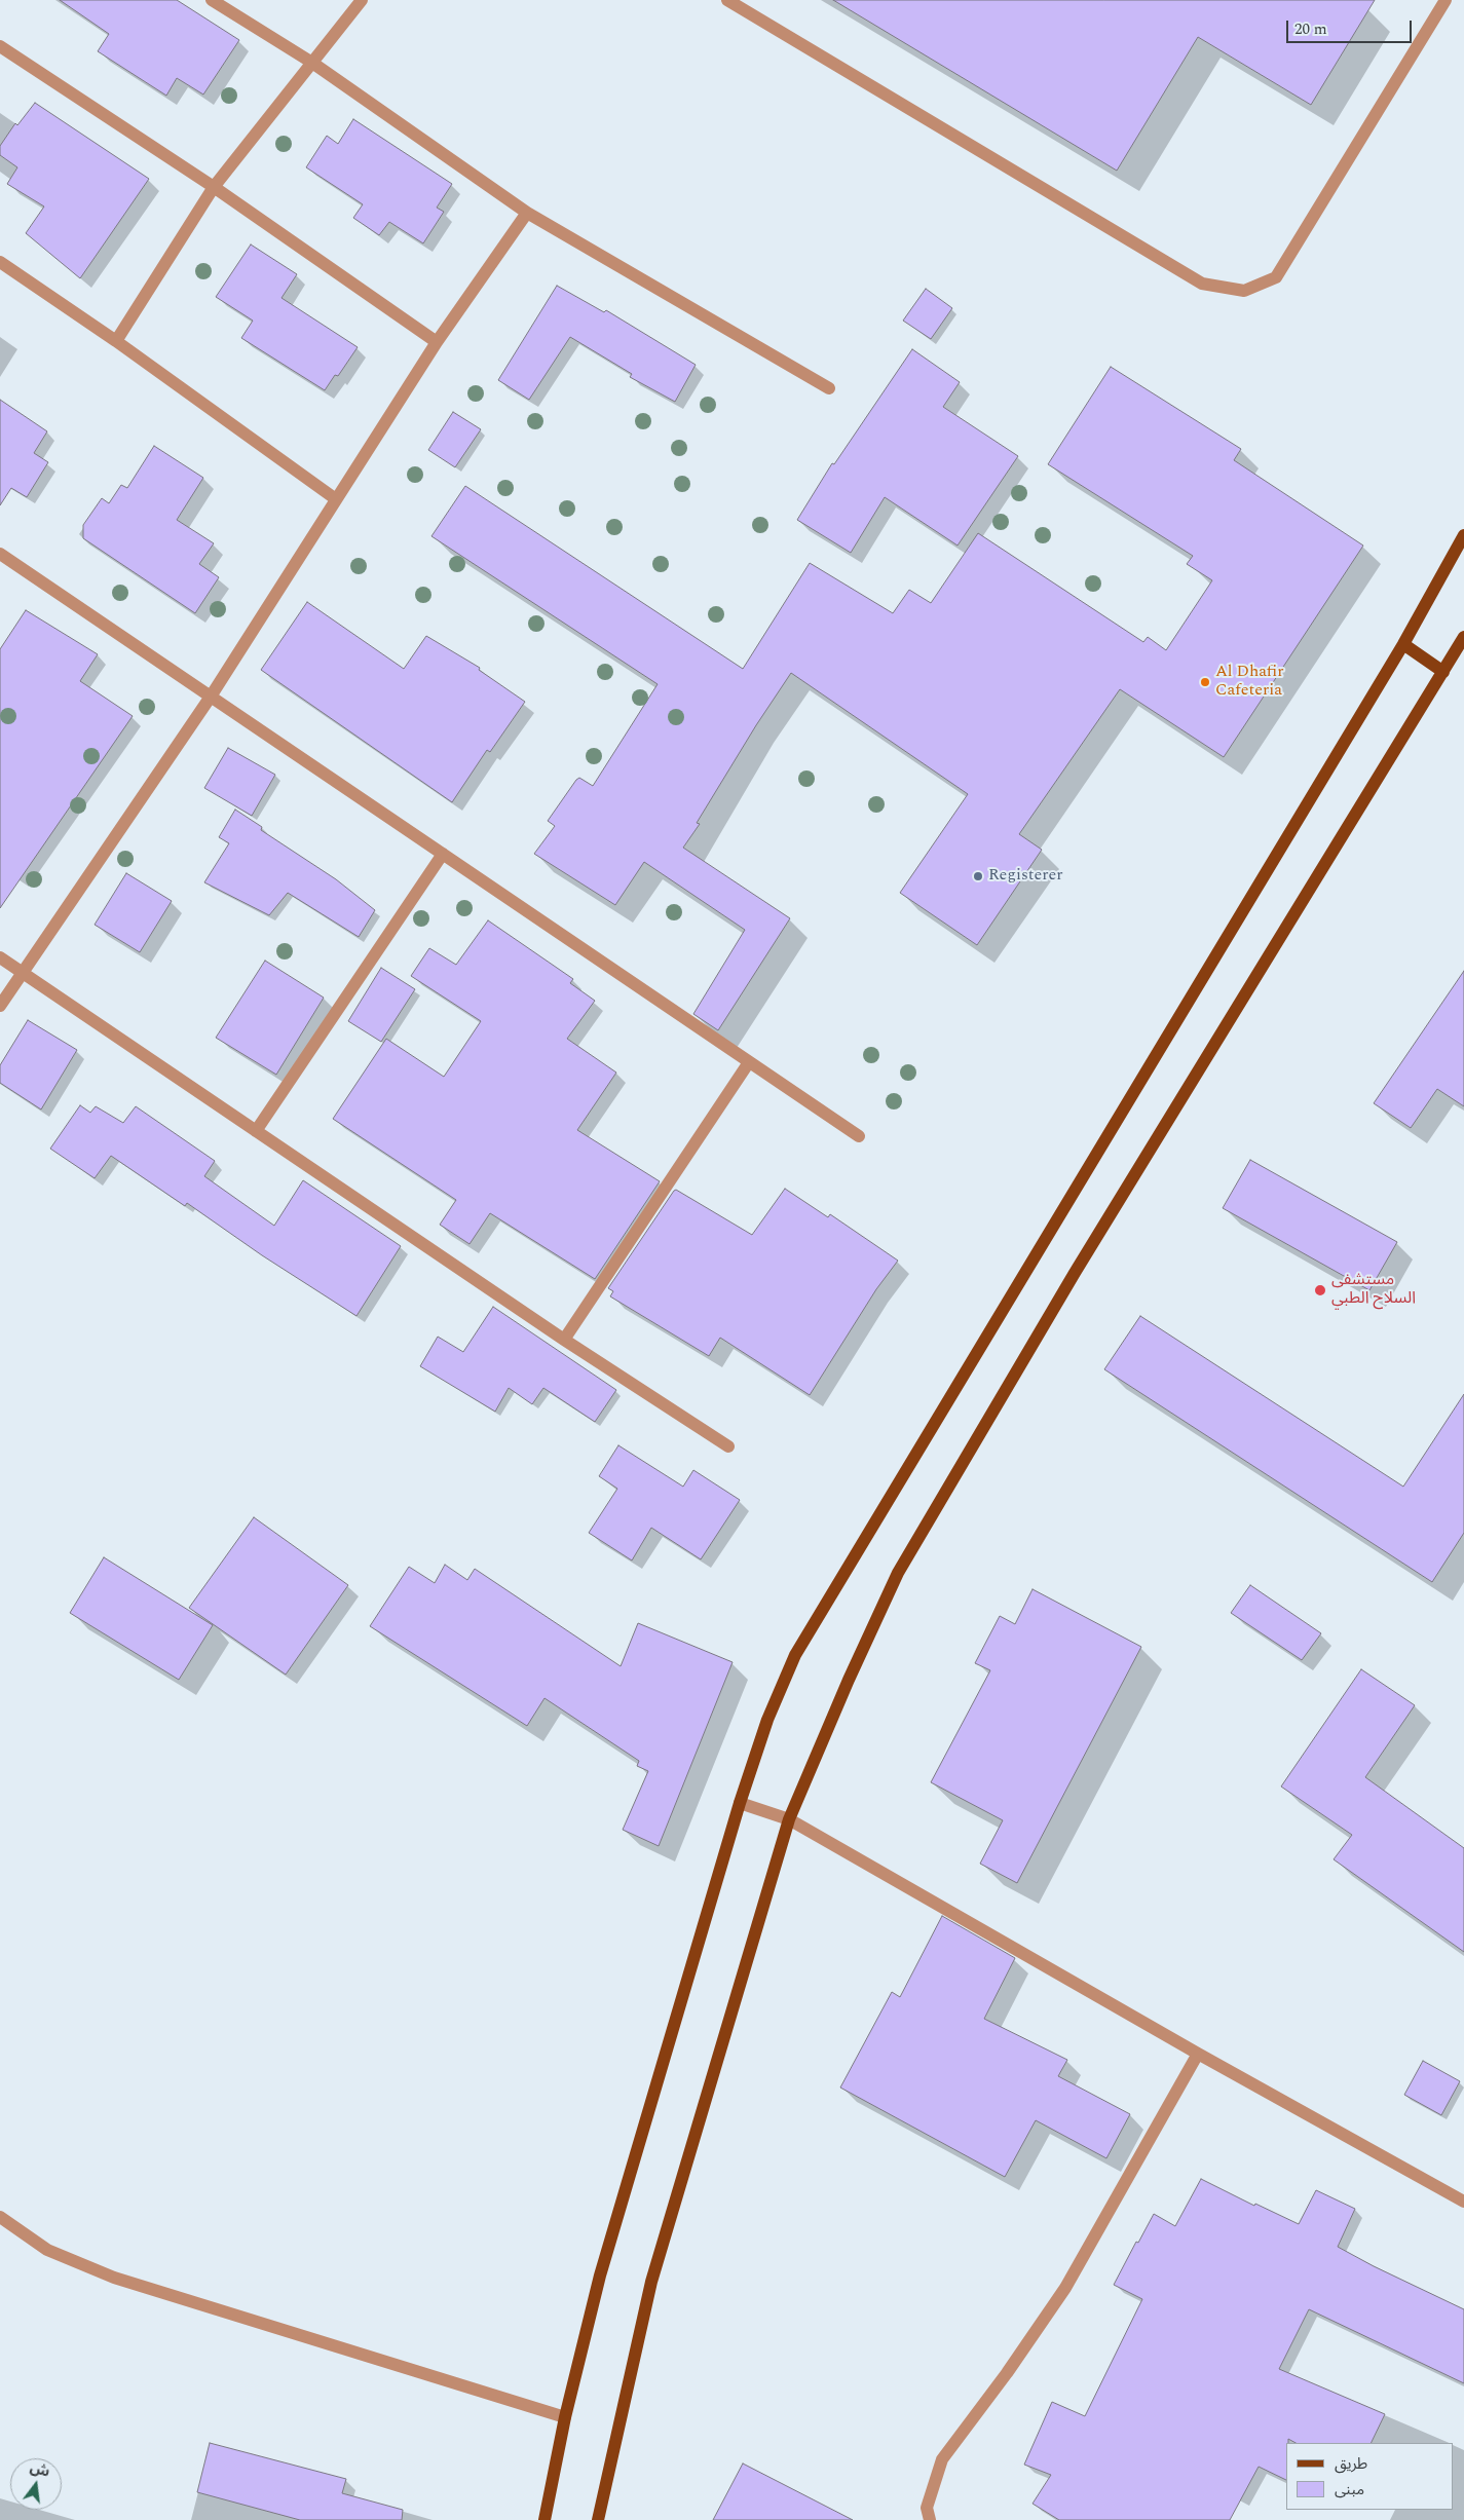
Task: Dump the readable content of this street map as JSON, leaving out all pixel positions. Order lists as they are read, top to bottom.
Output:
{
  "places": ["Al Dhafir Cafeteria", "Registerer", "مستشفى السلاح الطبي"],
  "legend": ["طريق", "مبنى"],
  "scale_bar": "20 m",
  "north": "top"
}
